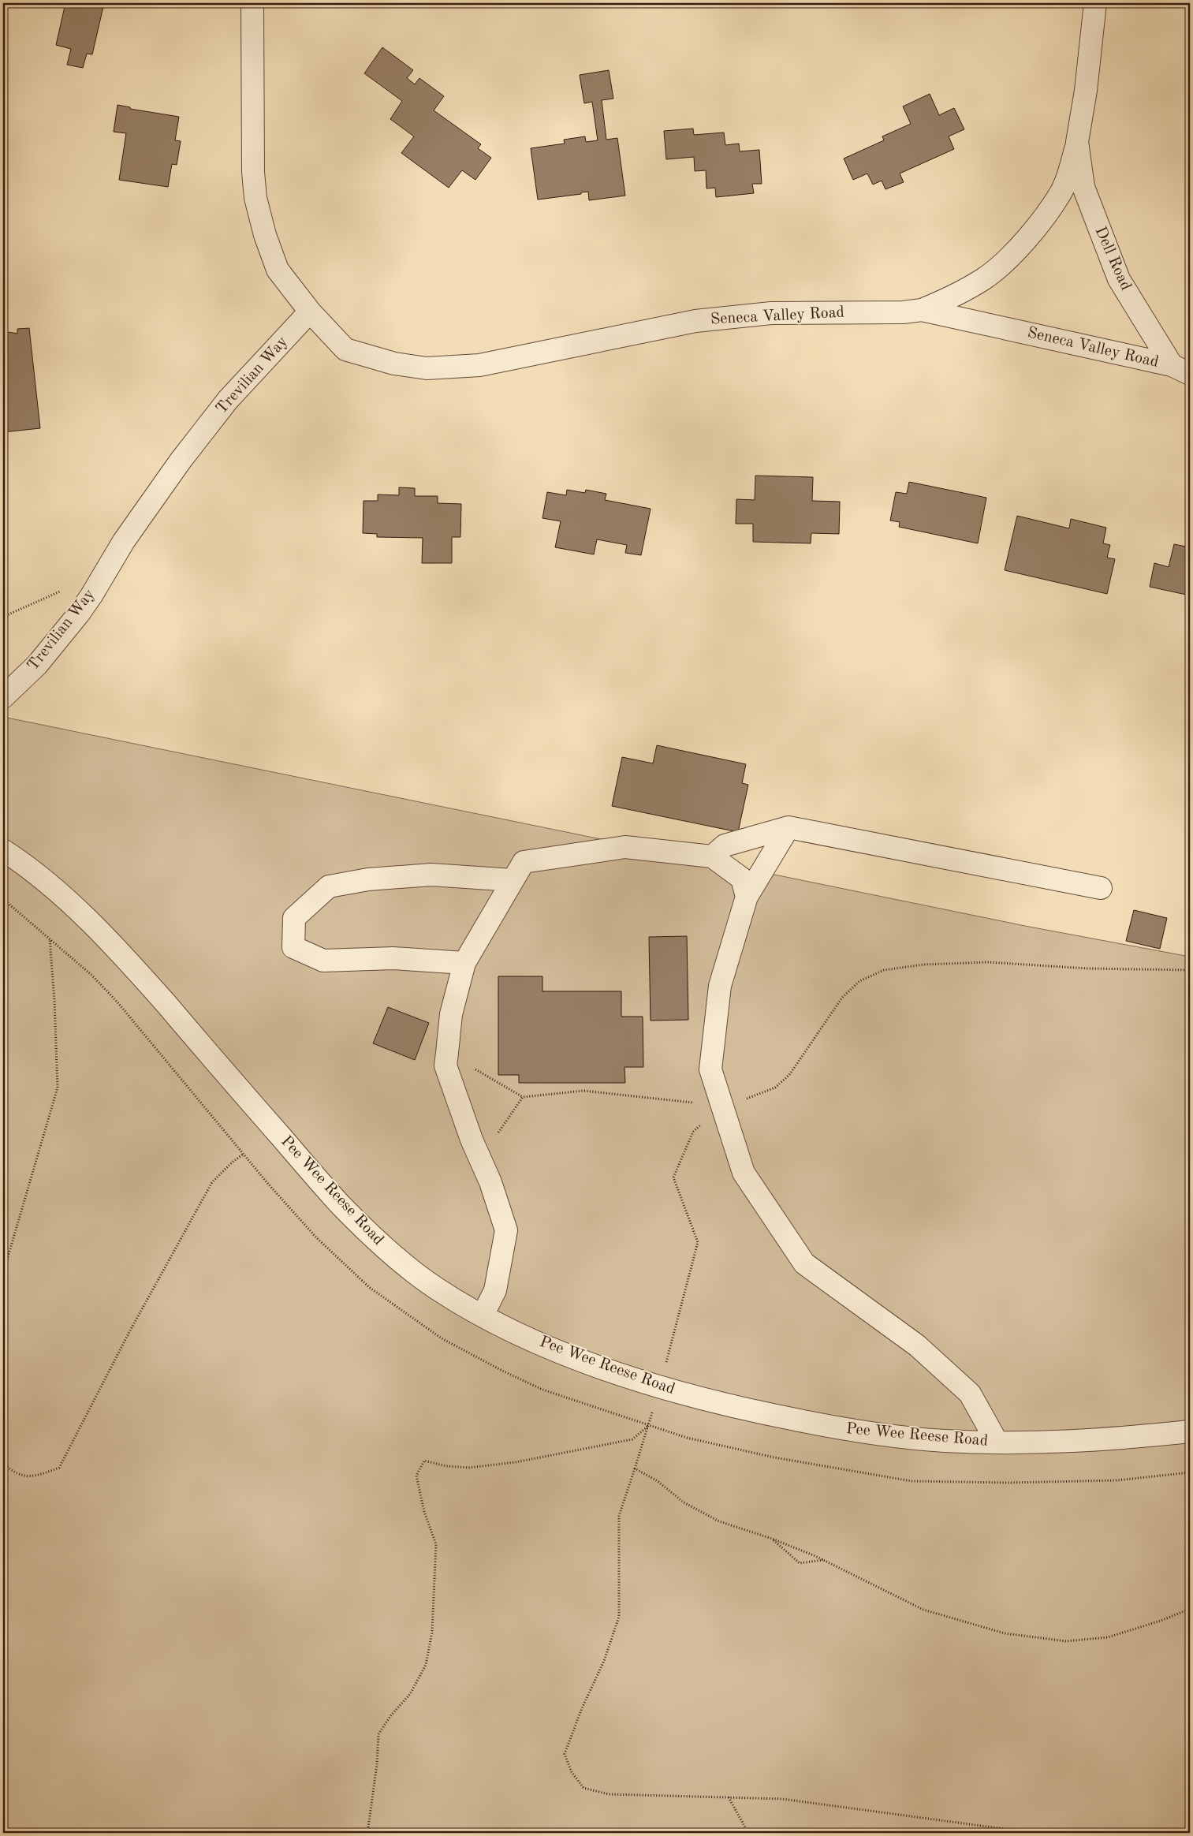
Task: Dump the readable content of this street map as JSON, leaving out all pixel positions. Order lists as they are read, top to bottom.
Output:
{
  "streets": {
    "street": [
      "Dell Road",
      "Seneca Valley Road",
      "Trevilian Way",
      "Pee Wee Reese Road"
    ]
  },
  "crossings": [
    ["Dell Road", "Seneca Valley Road"],
    ["Seneca Valley Road", "Trevilian Way"]
  ]
}
